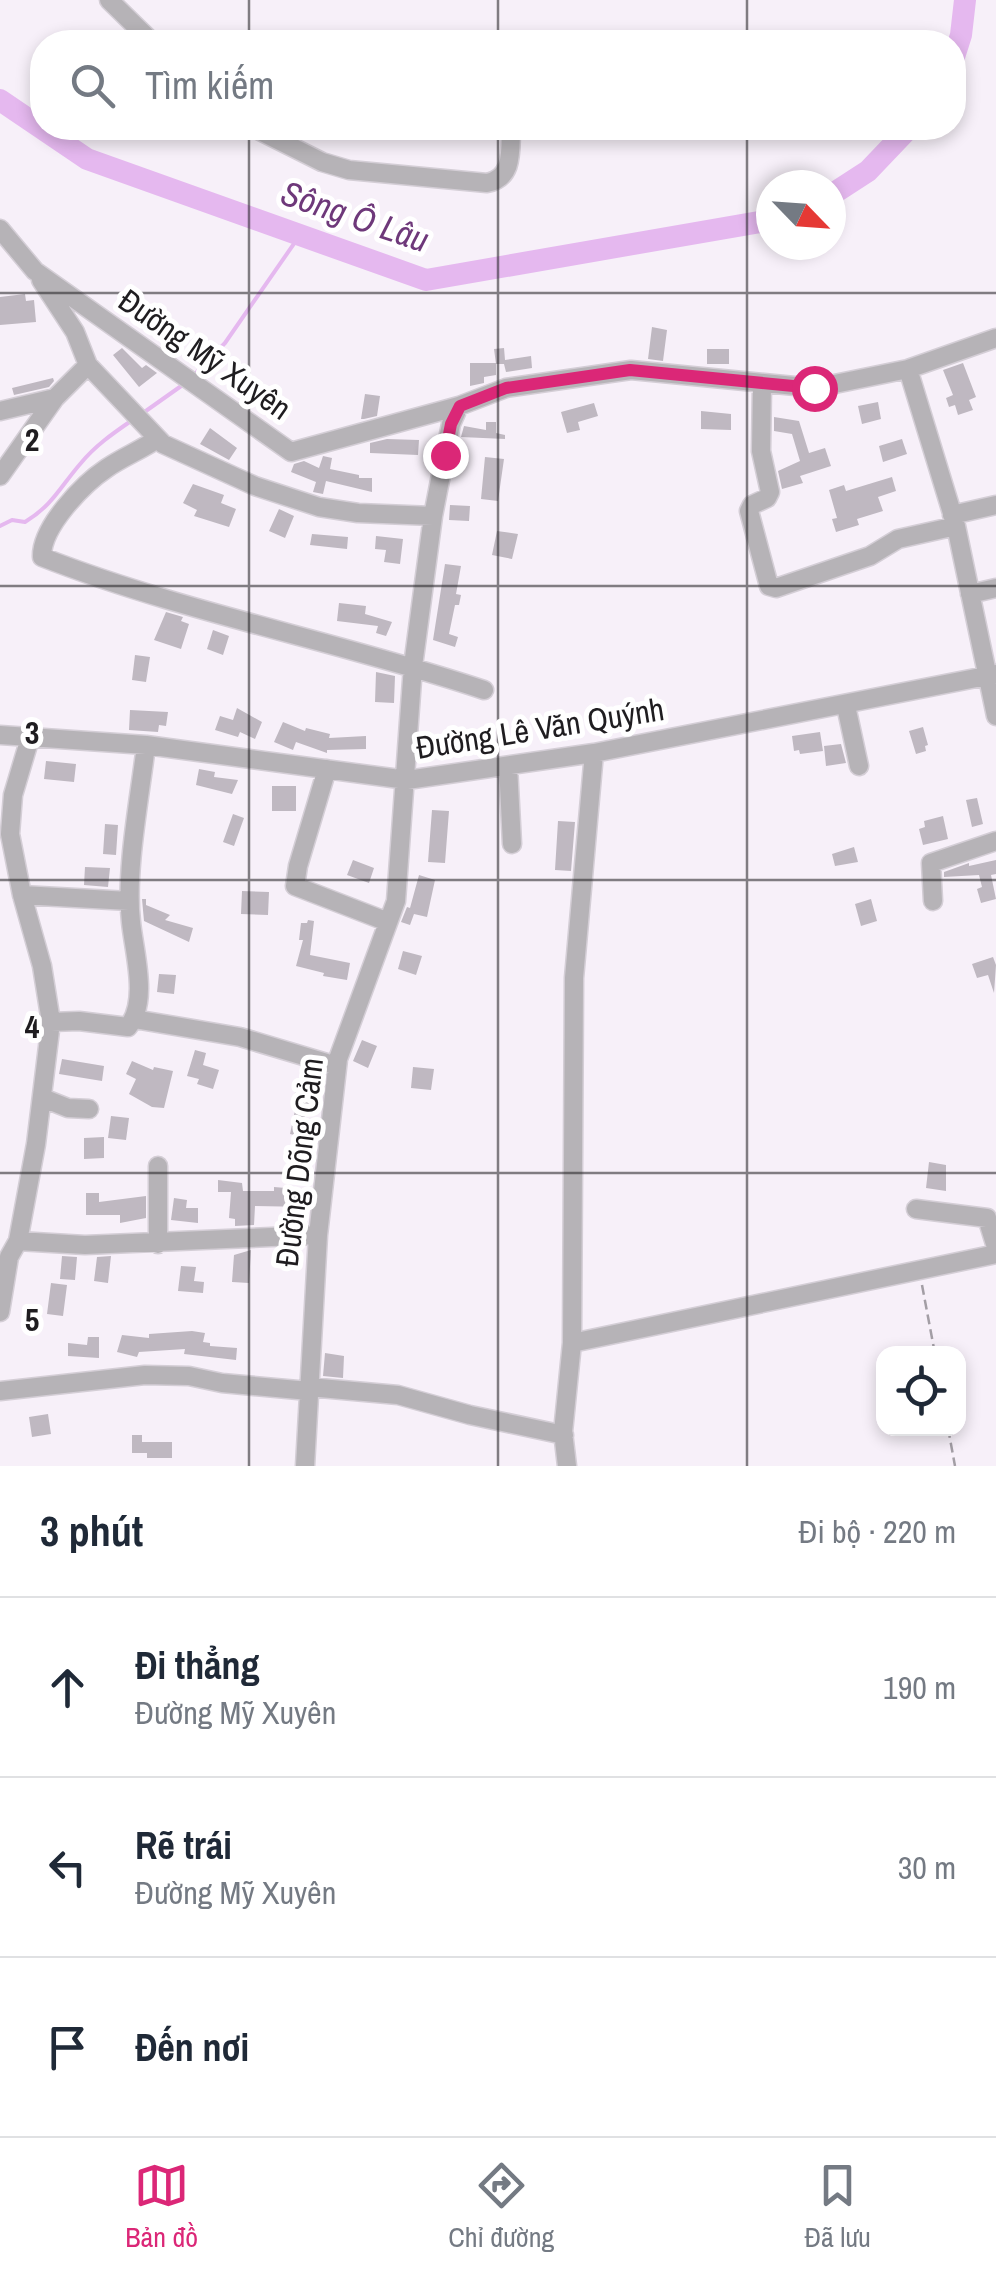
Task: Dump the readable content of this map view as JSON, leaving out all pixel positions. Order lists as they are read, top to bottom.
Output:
{
  "streets": {
    "street": ["Đường Mỹ Xuyên", "Đường Lê Văn Quýnh", "Đường Dõng Cảm"]
  },
  "crossings": [
    ["Đường Lê Văn Quýnh", "Đường Dõng Cảm"]
  ],
  "water": ["Sông Ô Lâu"],
  "north": "bottom right",
  "page": {
    "search": "Tìm kiếm",
    "heading": ["3 phút", "Đi bộ · 220 m"],
    "list": [
      ["Đi thẳng", "Đường Mỹ Xuyên", "190 m"],
      ["Rẽ trái", "Đường Mỹ Xuyên", "30 m"],
      "Đến nơi"
    ],
    "nav": ["Bản đồ", "Chỉ đường", "Đã lưu"]
  },
  "grid": {
    "rows": [
      "2",
      "3",
      "4",
      "5"
    ]
  }
}
